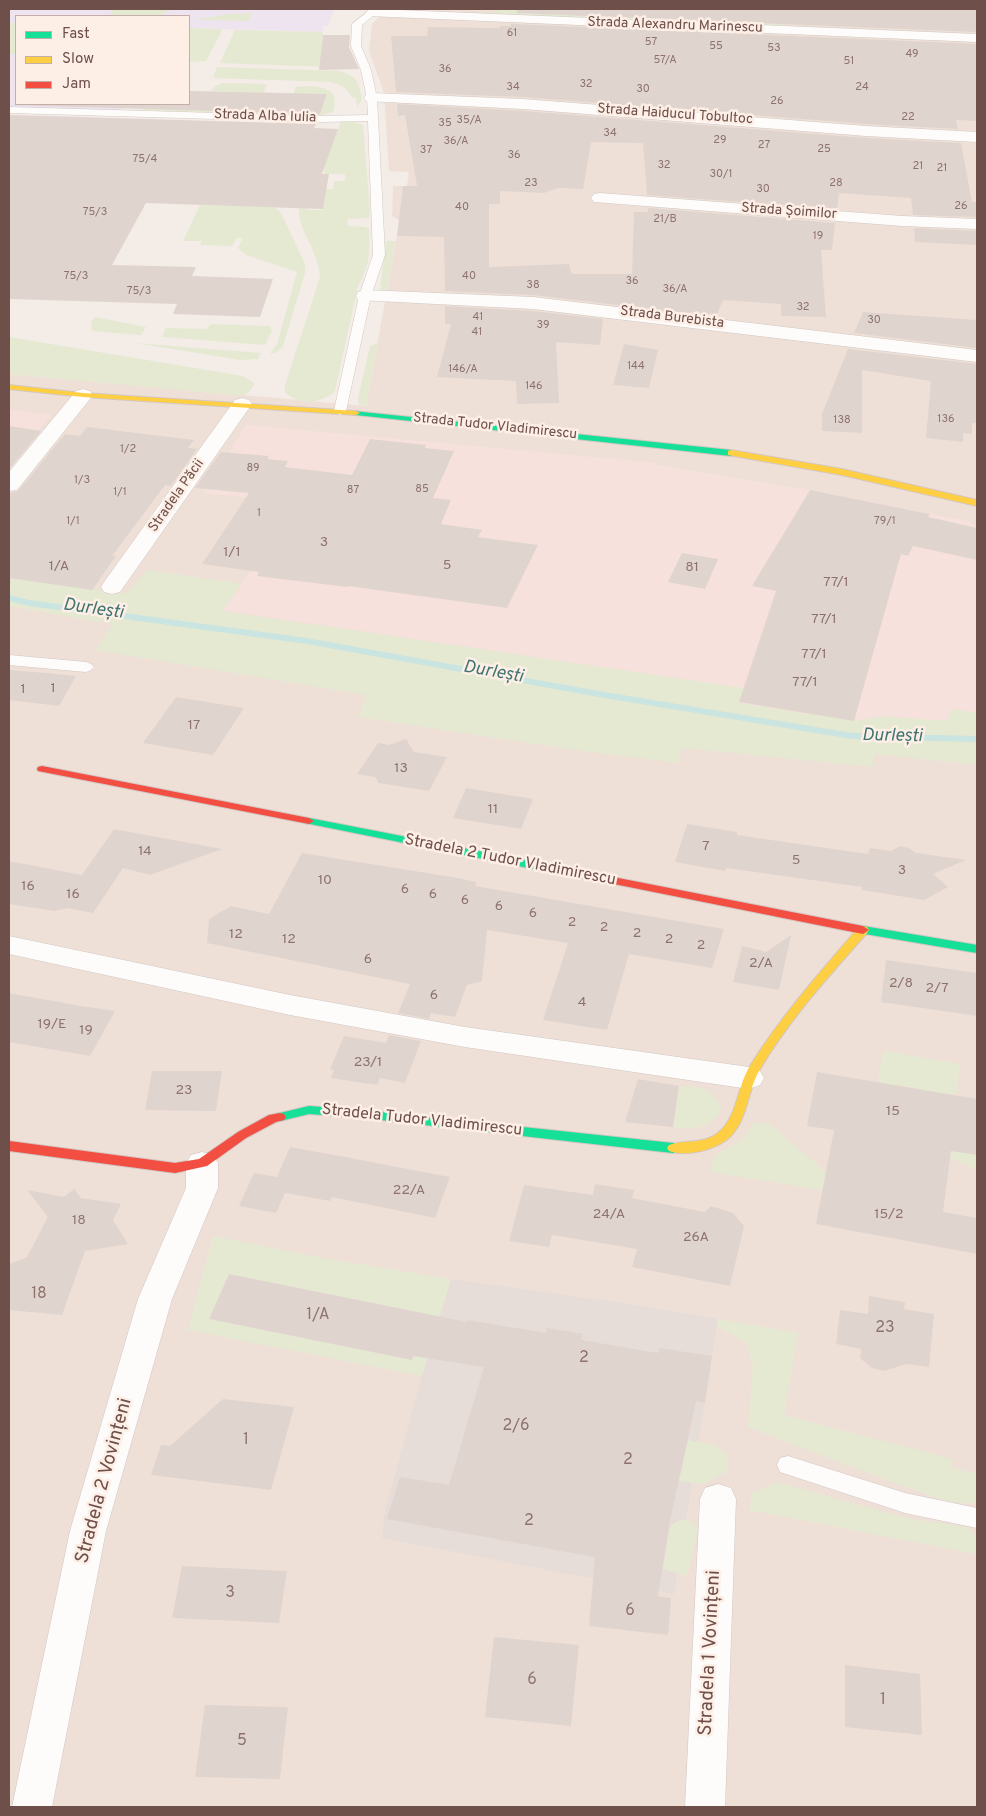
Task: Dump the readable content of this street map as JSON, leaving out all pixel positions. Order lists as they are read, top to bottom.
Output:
{
  "streets": {
    "street": [
      "Strada Alexandru Marinescu",
      "Strada Haiducul Tobultoc",
      "Strada Șoimilor",
      "Strada Burebista",
      "Strada Tudor Vladimirescu",
      "Stradela Păcii",
      "Stradela 2 Tudor Vladimirescu",
      "Stradela Tudor Vladimirescu",
      "Stradela 2 Vovințeni",
      "Stradela 1 Vovințeni"
    ],
    "lane": ["Strada Alba Iulia"]
  },
  "crossings": [
    ["Strada Tudor Vladimirescu", "Stradela Păcii"],
    ["Stradela 2 Tudor Vladimirescu", "Stradela Tudor Vladimirescu"],
    ["Stradela Tudor Vladimirescu", "Stradela 2 Vovințeni"]
  ],
  "water": ["Durlești"],
  "house_numbers": [
    "61",
    "57",
    "55",
    "53",
    "49",
    "57/A",
    "51",
    "36",
    "32",
    "34",
    "24",
    "30",
    "26",
    "22",
    "35/A",
    "35",
    "34",
    "29",
    "36/A",
    "27",
    "25",
    "37",
    "36",
    "75/4",
    "32",
    "21",
    "21",
    "30/1",
    "23",
    "28",
    "30",
    "26",
    "40",
    "75/3",
    "21/B",
    "19",
    "75/3",
    "40",
    "36",
    "38",
    "36/A",
    "75/3",
    "32",
    "41",
    "30",
    "39",
    "41",
    "144",
    "146/A",
    "146",
    "136",
    "138",
    "1/2",
    "89",
    "1/3",
    "85",
    "87",
    "1/1",
    "1",
    "1/1",
    "79/1",
    "3",
    "1/1",
    "5",
    "1/A",
    "81",
    "77/1",
    "77/1",
    "77/1",
    "77/1",
    "1",
    "1",
    "17",
    "13",
    "11",
    "7",
    "14",
    "5",
    "3",
    "10",
    "16",
    "6",
    "16",
    "6",
    "6",
    "6",
    "6",
    "2",
    "2",
    "2",
    "12",
    "12",
    "2",
    "2",
    "6",
    "2/A",
    "2/8",
    "2/7",
    "6",
    "4",
    "19/E",
    "19",
    "23/1",
    "23",
    "15",
    "22/A",
    "24/A",
    "15/2",
    "18",
    "26A",
    "18",
    "1/A",
    "23",
    "2",
    "2/6",
    "1",
    "2",
    "2",
    "3",
    "6",
    "6",
    "1",
    "5"
  ],
  "legend": ["Fast", "Slow", "Jam"]
}
